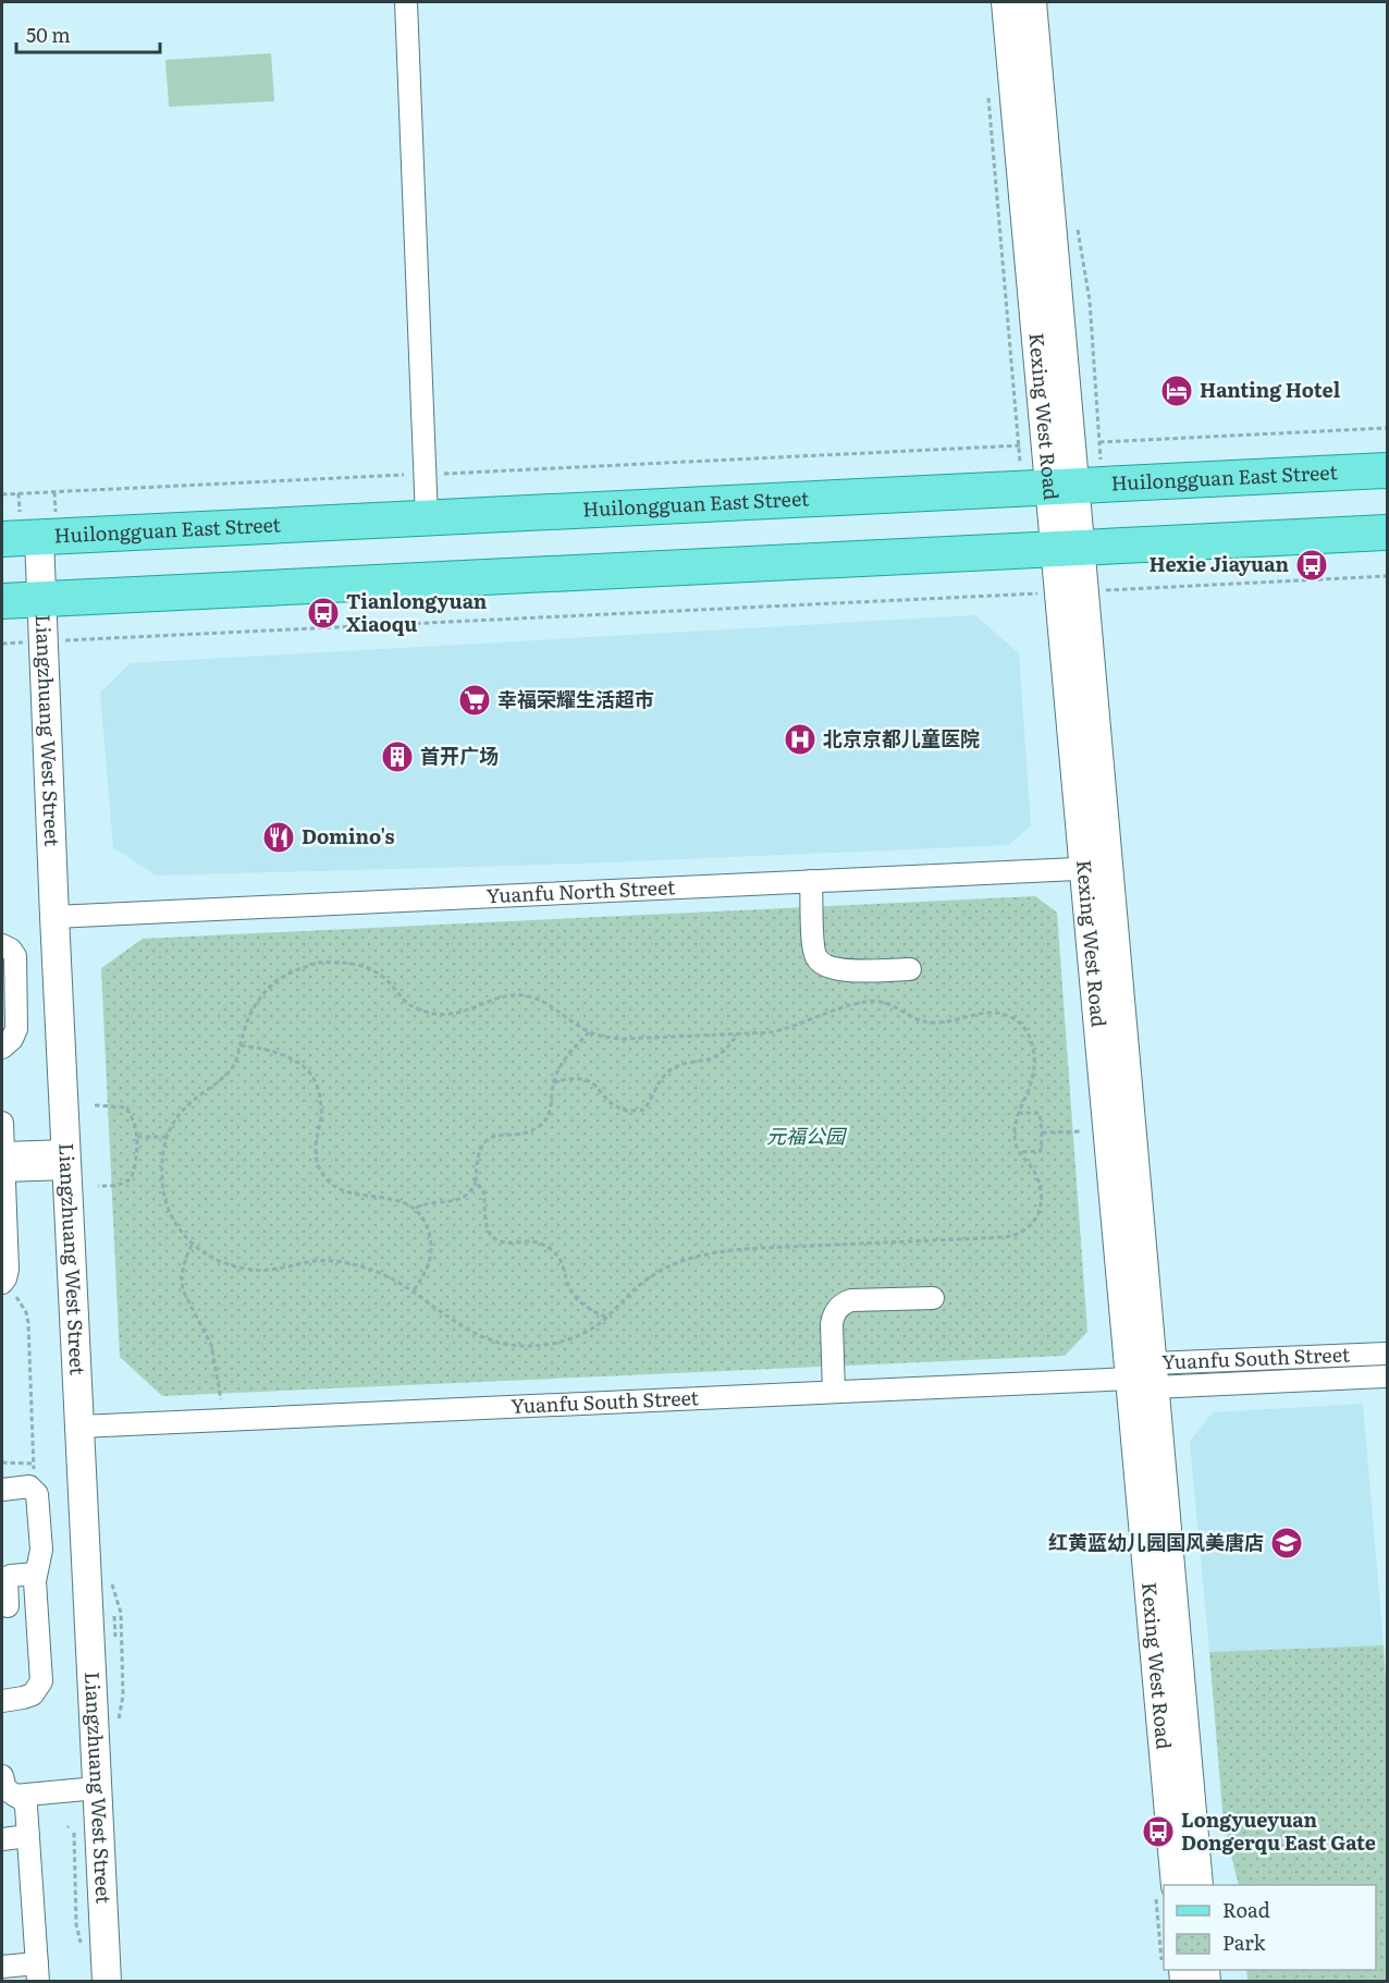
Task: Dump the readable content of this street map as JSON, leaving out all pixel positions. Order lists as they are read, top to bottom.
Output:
{
  "streets": {
    "main road": ["Huilongguan East Street"],
    "street": [
      "Kexing West Road",
      "Liangzhuang West Street",
      "Yuanfu North Street",
      "Yuanfu South Street"
    ]
  },
  "crossings": [
    ["Kexing West Road", "Huilongguan East Street"],
    ["Kexing West Road", "Yuanfu North Street"],
    ["Kexing West Road", "Yuanfu South Street"],
    ["Huilongguan East Street", "Liangzhuang West Street"],
    ["Liangzhuang West Street", "Yuanfu North Street"],
    ["Liangzhuang West Street", "Yuanfu South Street"]
  ],
  "parks": ["元福公园"],
  "places": {
    "hotel": ["Hanting Hotel"],
    "bus stop": ["Hexie Jiayuan", "Tianlongyuan Xiaoqu", "Longyueyuan Dongerqu East Gate"],
    "supermarket": ["幸福荣耀生活超市"],
    "hospital": ["北京京都儿童医院"],
    "building": ["首开广场"],
    "restaurant": ["Domino's"],
    "school or university": ["红黄蓝幼儿园国风美唐店"]
  },
  "legend": ["Road", "Park"],
  "scale_bar": "50 m"
}
